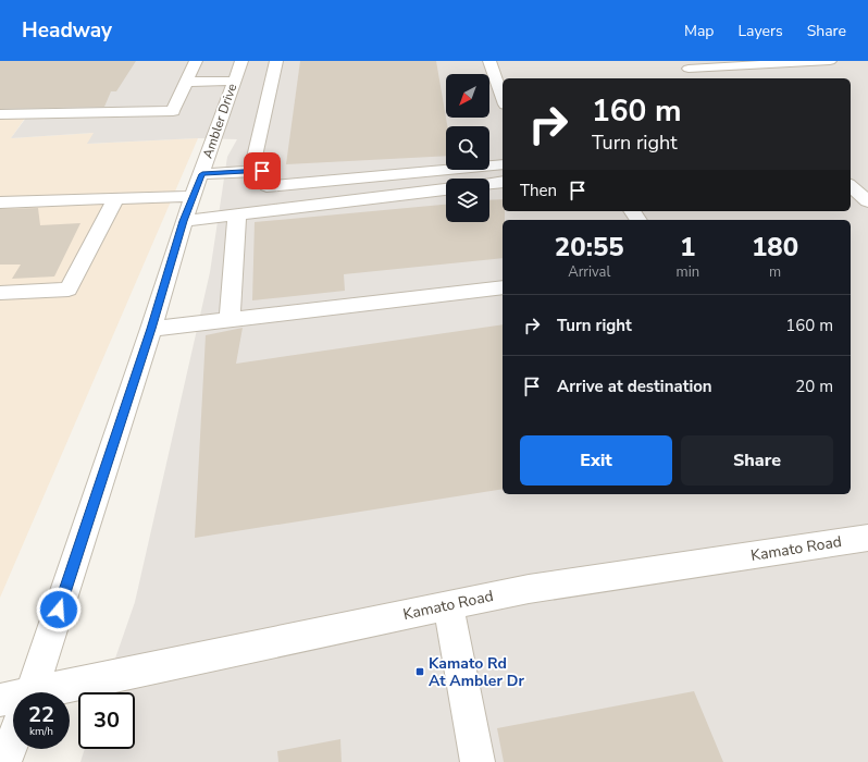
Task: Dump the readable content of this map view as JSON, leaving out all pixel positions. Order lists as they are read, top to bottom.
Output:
{
  "streets": {
    "street": ["Ambler Drive", "Kamato Road"]
  },
  "places": {
    "transit": ["Kamato Rd At Ambler Dr"]
  },
  "north": "bottom left",
  "page": {
    "header": "Headway",
    "nav": ["Map", "Layers", "Share"],
    "turn": ["160 m", "Turn right"],
    "then": "Then",
    "eta": [
      "20:55",
      "Arrival",
      "1",
      "min",
      "180",
      "m"
    ],
    "list": [
      {
        "name": "Turn right",
        "value": "160 m"
      },
      {
        "name": "Arrive at destination",
        "value": "20 m"
      }
    ],
    "buttons": ["Exit", "Share"],
    "speed": "22 km/h",
    "limit": "30"
  }
}
